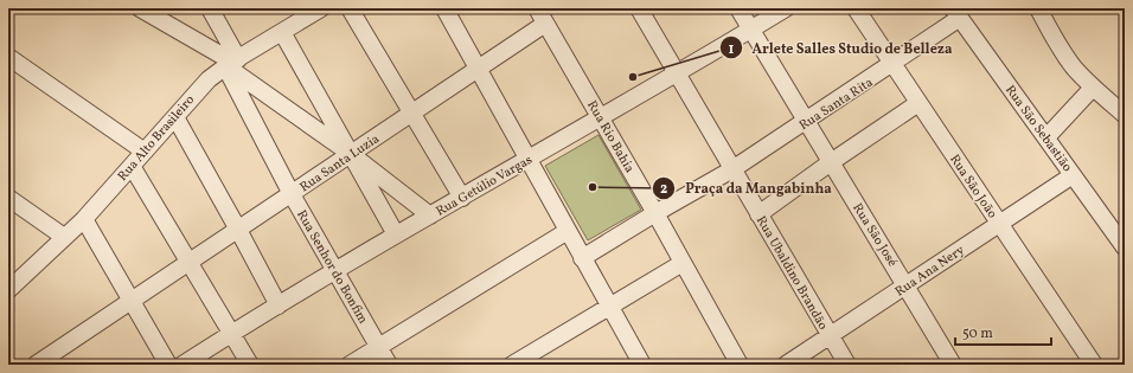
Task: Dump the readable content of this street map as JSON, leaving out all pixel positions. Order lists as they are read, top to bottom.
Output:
{
  "streets": {
    "street": [
      "Rua Santa Rita",
      "Rua São Sebastião",
      "Rua Rio Bahia",
      "Rua Alto Brasileiro",
      "Rua Santa Luzia",
      "Rua Getúlio Vargas",
      "Rua São João",
      "Rua São José",
      "Rua Senhor do Bonfim",
      "Rua Ana Nery",
      "Rua Ubaldino Brandão"
    ]
  },
  "crossings": [
    ["Rua Santa Rita", "Rua São Sebastião"],
    ["Rua Santa Rita", "Rua Rio Bahia"],
    ["Rua Santa Rita", "Rua São João"],
    ["Rua Santa Rita", "Rua São José"],
    ["Rua Santa Rita", "Rua Ubaldino Brandão"],
    ["Rua São Sebastião", "Rua Ana Nery"],
    ["Rua Rio Bahia", "Rua Santa Luzia"],
    ["Rua Rio Bahia", "Rua Getúlio Vargas"],
    ["Rua Alto Brasileiro", "Rua Senhor do Bonfim"],
    ["Rua Santa Luzia", "Rua Senhor do Bonfim"],
    ["Rua Getúlio Vargas", "Rua São José"],
    ["Rua Getúlio Vargas", "Rua Senhor do Bonfim"],
    ["Rua Getúlio Vargas", "Rua Ubaldino Brandão"],
    ["Rua São João", "Rua Ana Nery"],
    ["Rua São José", "Rua Ana Nery"],
    ["Rua Ana Nery", "Rua Ubaldino Brandão"]
  ],
  "places": ["Arlete Salles Studio de Belleza", "Praça da Mangabinha"],
  "scale_bar": "50 m"
}
